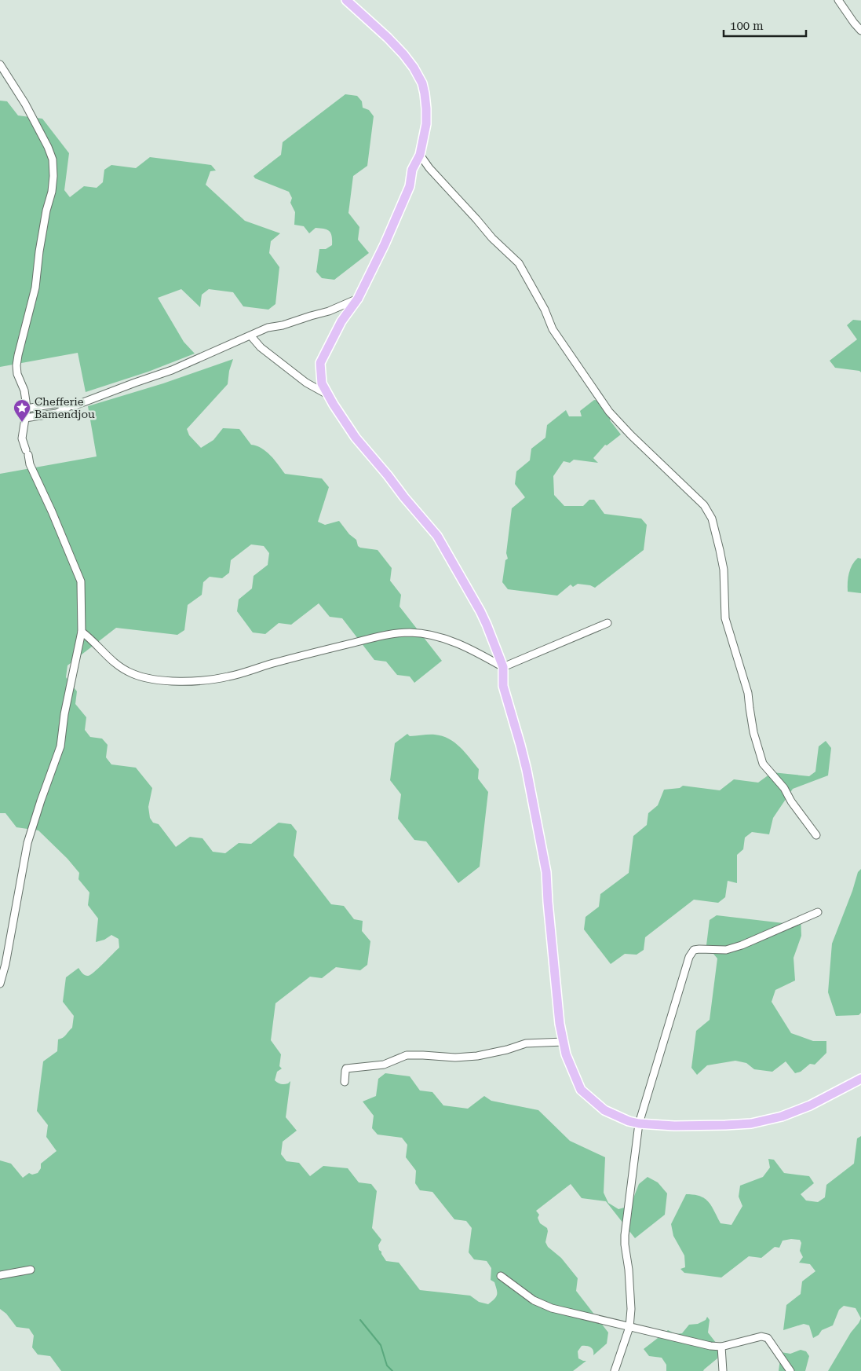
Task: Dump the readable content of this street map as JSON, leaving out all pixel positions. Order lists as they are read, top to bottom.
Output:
{
  "places": {
    "place": ["Chefferie Bamendjou"]
  },
  "scale_bar": "100 m"
}
